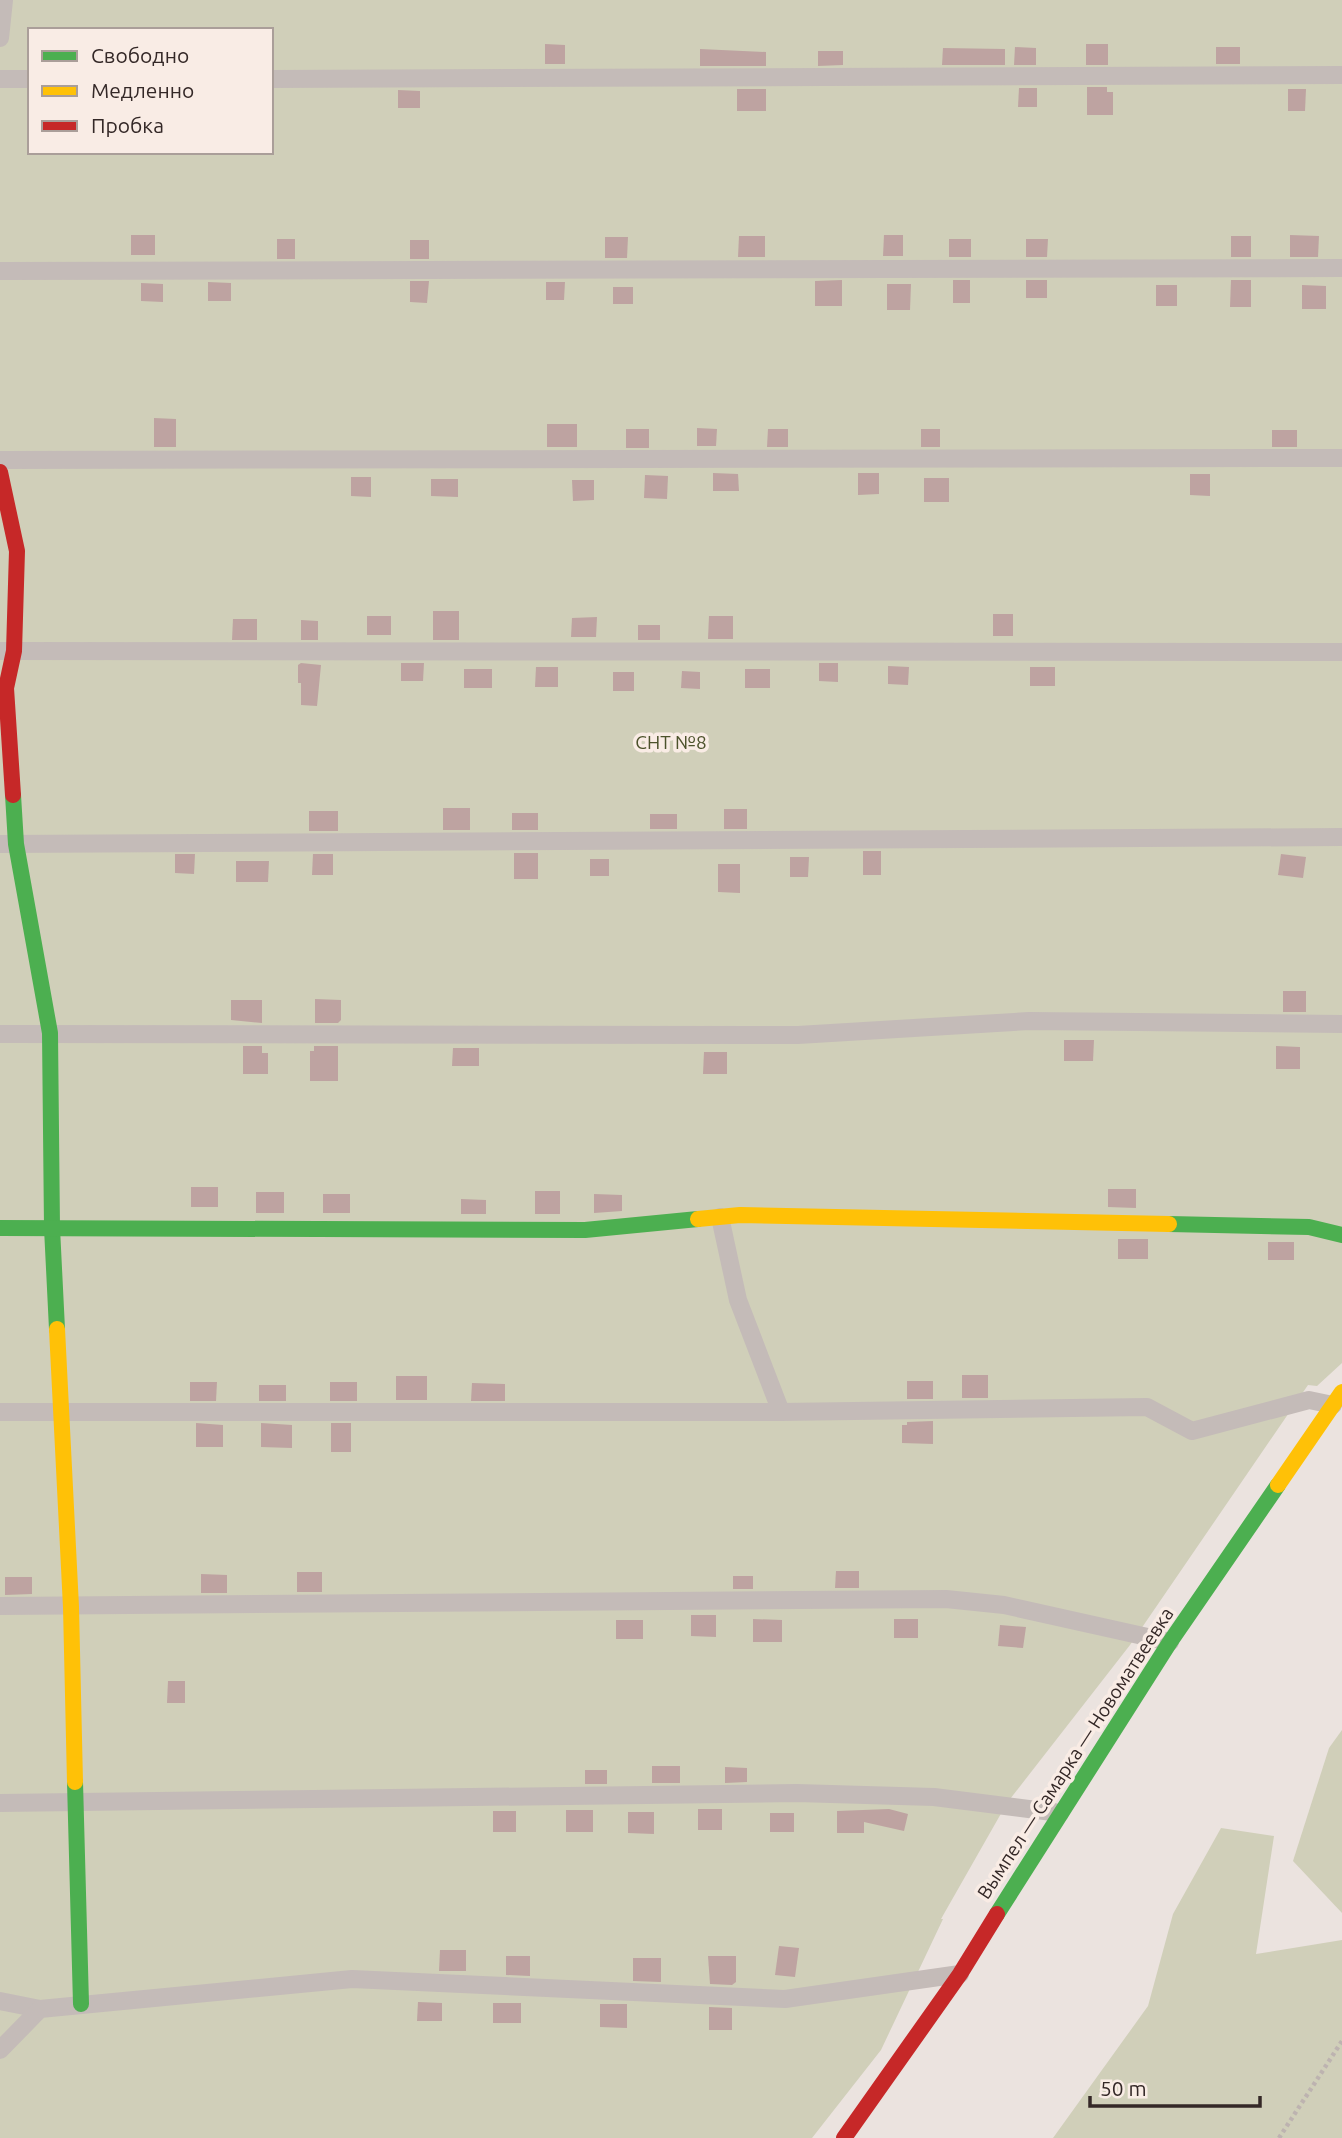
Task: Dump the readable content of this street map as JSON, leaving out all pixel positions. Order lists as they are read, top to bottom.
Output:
{
  "streets": {
    "street": ["Вымпел — Самарка — Новоматвеевка"]
  },
  "parks": ["СНТ №8"],
  "legend": ["Свободно", "Медленно", "Пробка"],
  "scale_bar": "50 m"
}
